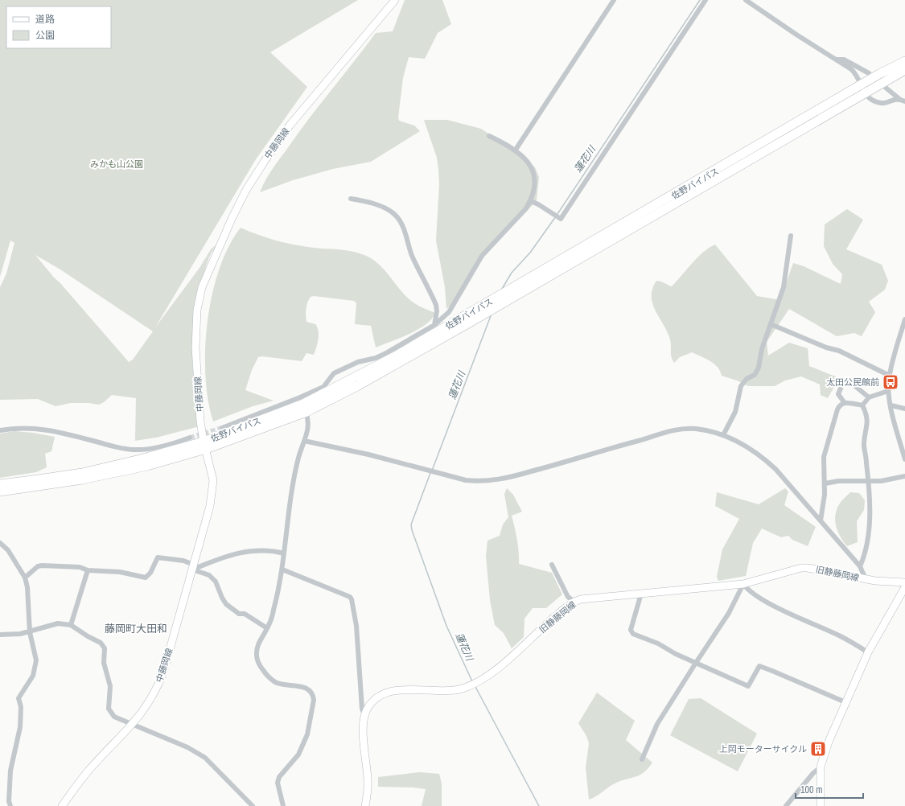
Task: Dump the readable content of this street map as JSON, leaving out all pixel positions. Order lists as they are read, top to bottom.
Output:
{
  "streets": {
    "highway": ["佐野バイパス"],
    "street": ["中藤岡線", "旧静藤岡線"]
  },
  "crossings": [
    ["中藤岡線", "佐野バイパス"]
  ],
  "districts": ["藤岡町大田和"],
  "water": ["蓮花川"],
  "parks": ["みかも山公園"],
  "places": {
    "bus stop": ["太田公民館前"],
    "building": ["上岡モーターサイクル"]
  },
  "legend": ["道路", "公園"],
  "scale_bar": "100 m"
}
